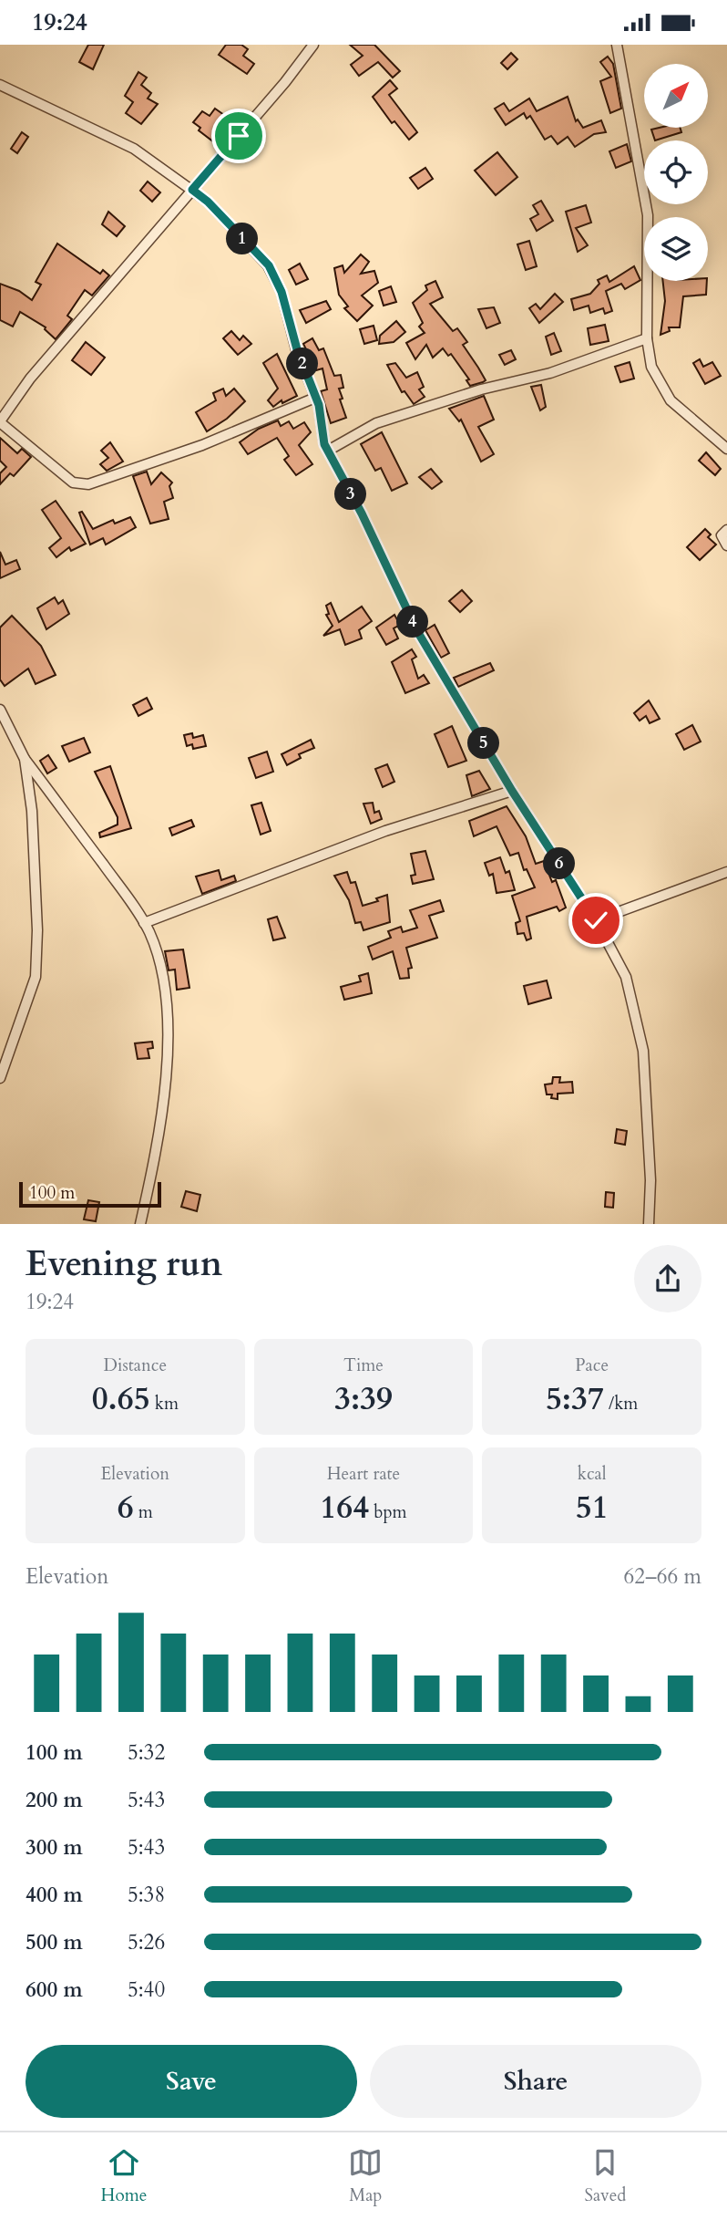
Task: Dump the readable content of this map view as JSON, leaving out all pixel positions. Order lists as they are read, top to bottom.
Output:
{
  "scale_bar": "100 m",
  "north": "top right",
  "page": {
    "status": "19:24",
    "pins": [
      "1",
      "2",
      "3",
      "4",
      "5",
      "6"
    ],
    "scale": "100 m",
    "heading": ["Evening run", "19:24"],
    "stats": [
      ["Distance", "0.65 km"],
      ["Time", "3:39"],
      ["Pace", "5:37 /km"],
      ["Elevation", "6 m"],
      ["Heart rate", "164 bpm"],
      ["kcal", "51"]
    ],
    "chart": ["Elevation", "62–66 m"],
    "list": [
      {
        "name": "100 m",
        "note": "5:32"
      },
      {
        "name": "200 m",
        "note": "5:43"
      },
      {
        "name": "300 m",
        "note": "5:43"
      },
      {
        "name": "400 m",
        "note": "5:38"
      },
      {
        "name": "500 m",
        "note": "5:26"
      },
      {
        "name": "600 m",
        "note": "5:40"
      }
    ],
    "buttons": ["Save", "Share"],
    "tabs": ["Home", "Map", "Saved"]
  }
}
